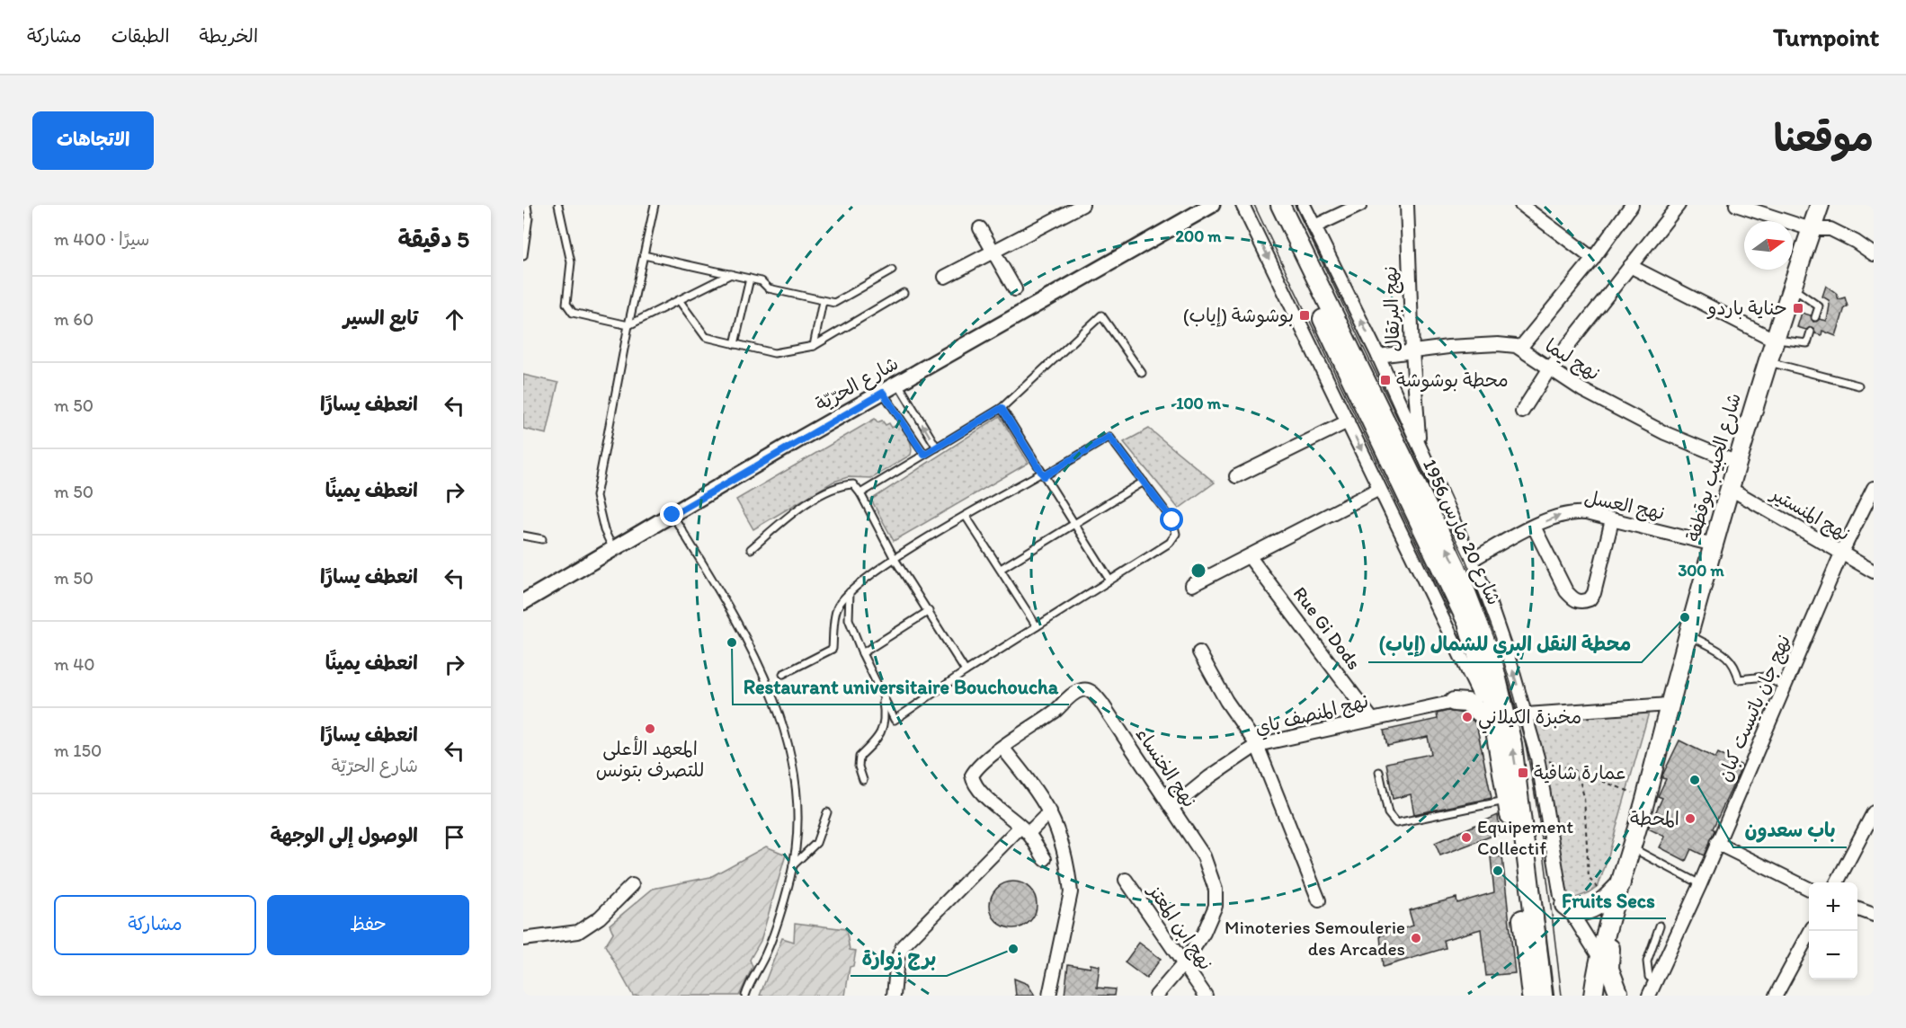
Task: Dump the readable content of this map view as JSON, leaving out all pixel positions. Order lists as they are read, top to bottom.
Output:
{
  "streets": {
    "main road": ["شارع الحبيب بوقطفة", "شارع 20 مارس 1956"],
    "street": [
      "نهج البرتقال",
      "نهج ليما",
      "شارع الحرّيّة",
      "نهج العسل",
      "نهج المنستير",
      "Rue Gi Dods",
      "نهج جان باتيست كبان",
      "نهج المنصف باي",
      "نهج الخنساء",
      "نهج ابن المعتز"
    ]
  },
  "crossings": [
    ["نهج البرتقال", "نهج ليما"],
    ["نهج البرتقال", "شارع 20 مارس 1956"],
    ["نهج ليما", "شارع الحبيب بوقطفة"],
    ["نهج ليما", "شارع 20 مارس 1956"],
    ["شارع الحبيب بوقطفة", "نهج العسل"],
    ["شارع الحبيب بوقطفة", "نهج المنستير"],
    ["شارع الحبيب بوقطفة", "شارع 20 مارس 1956"],
    ["نهج العسل", "شارع 20 مارس 1956"],
    ["نهج المنستير", "نهج جان باتيست كبان"],
    ["شارع 20 مارس 1956", "نهج المنصف باي"],
    ["Rue Gi Dods", "نهج المنصف باي"],
    ["نهج المنصف باي", "نهج الخنساء"],
    ["نهج الخنساء", "نهج ابن المعتز"]
  ],
  "places": {
    "transit": [
      "حناية باردو",
      "بوشوشة (إياب)",
      "محطة بوشوشة",
      "عمارة شافية"
    ],
    "other": [
      "محطة النقل البري للشمال (إياب)",
      "Restaurant universitaire Bouchoucha",
      "مخبزة الكيلاني",
      "المعهد الأعلى للتصرف بتونس",
      "باب سعدون",
      "المحطة",
      "Equipement Collectif",
      "Fruits Secs",
      "Minoteries Semoulerie des Arcades",
      "برج زوارة"
    ]
  },
  "north": "right",
  "page": {
    "header": "Turnpoint",
    "nav": ["الخريطة", "الطبقات", "مشاركة"],
    "title": "موقعنا",
    "buttons": [
      "الاتجاهات",
      ["حفظ", "مشاركة"]
    ],
    "heading": ["5 دقيقة", "سيرًا · 400 m"],
    "list": [
      ["تابع السير", "60 m"],
      ["انعطف يسارًا", "50 m"],
      ["انعطف يمينًا", "50 m"],
      ["انعطف يسارًا", "50 m"],
      ["انعطف يمينًا", "40 m"],
      ["انعطف يسارًا", "شارع الحرّيّة", "150 m"],
      "الوصول إلى الوجهة"
    ],
    "map_buttons": ["+", "−"]
  },
  "rings": ["200 m", "100 m", "300 m"]
}
